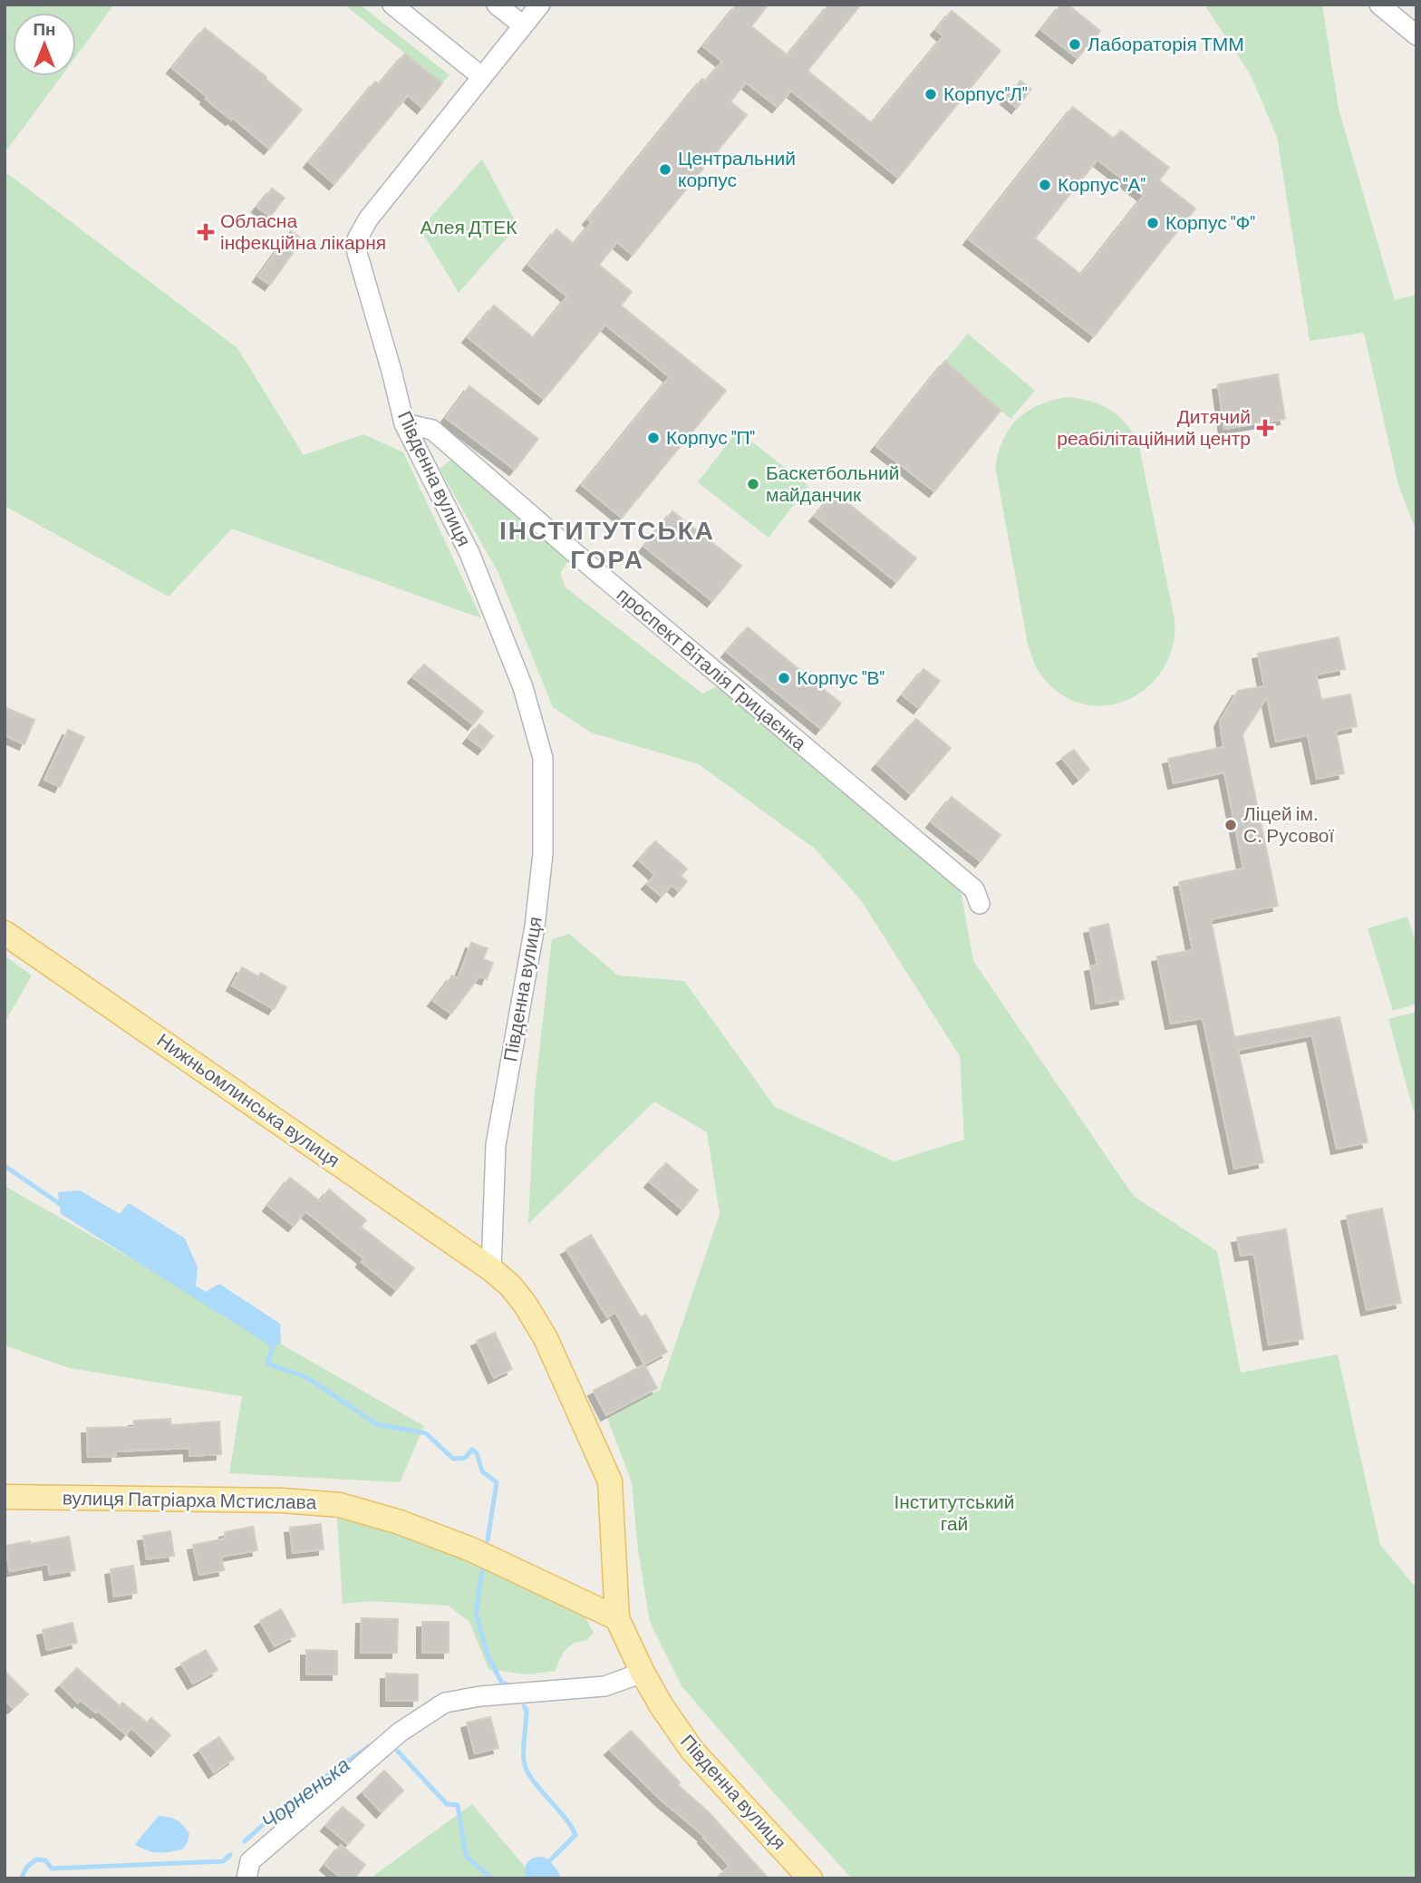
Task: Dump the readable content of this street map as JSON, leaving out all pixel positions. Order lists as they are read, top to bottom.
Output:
{
  "streets": {
    "main road": ["Південна вулиця", "Нижньомлинська вулиця", "вулиця Патріарха Мстислава"],
    "street": ["проспект Віталія Грицаєнка"]
  },
  "crossings": [
    ["Південна вулиця", "проспект Віталія Грицаєнка"],
    ["Південна вулиця", "Нижньомлинська вулиця"],
    ["Південна вулиця", "вулиця Патріарха Мстислава"]
  ],
  "districts": ["ІНСТИТУТСЬКА ГОРА"],
  "water": ["Чорненька"],
  "parks": ["Алея ДТЕК", "Інститутський гай"],
  "places": {
    "other": [
      "Лабораторія ТММ",
      "Корпус\"Л\"",
      "Центральний корпус",
      "Корпус \"А\"",
      "Корпус \"Ф\"",
      "Корпус \"П\"",
      "Баскетбольний майданчик",
      "Корпус \"В\"",
      "Ліцей ім. С. Русової"
    ],
    "health": ["Обласна інфекційна лікарня", "Дитячий реабілітаційний центр"]
  },
  "north": "top"
}
